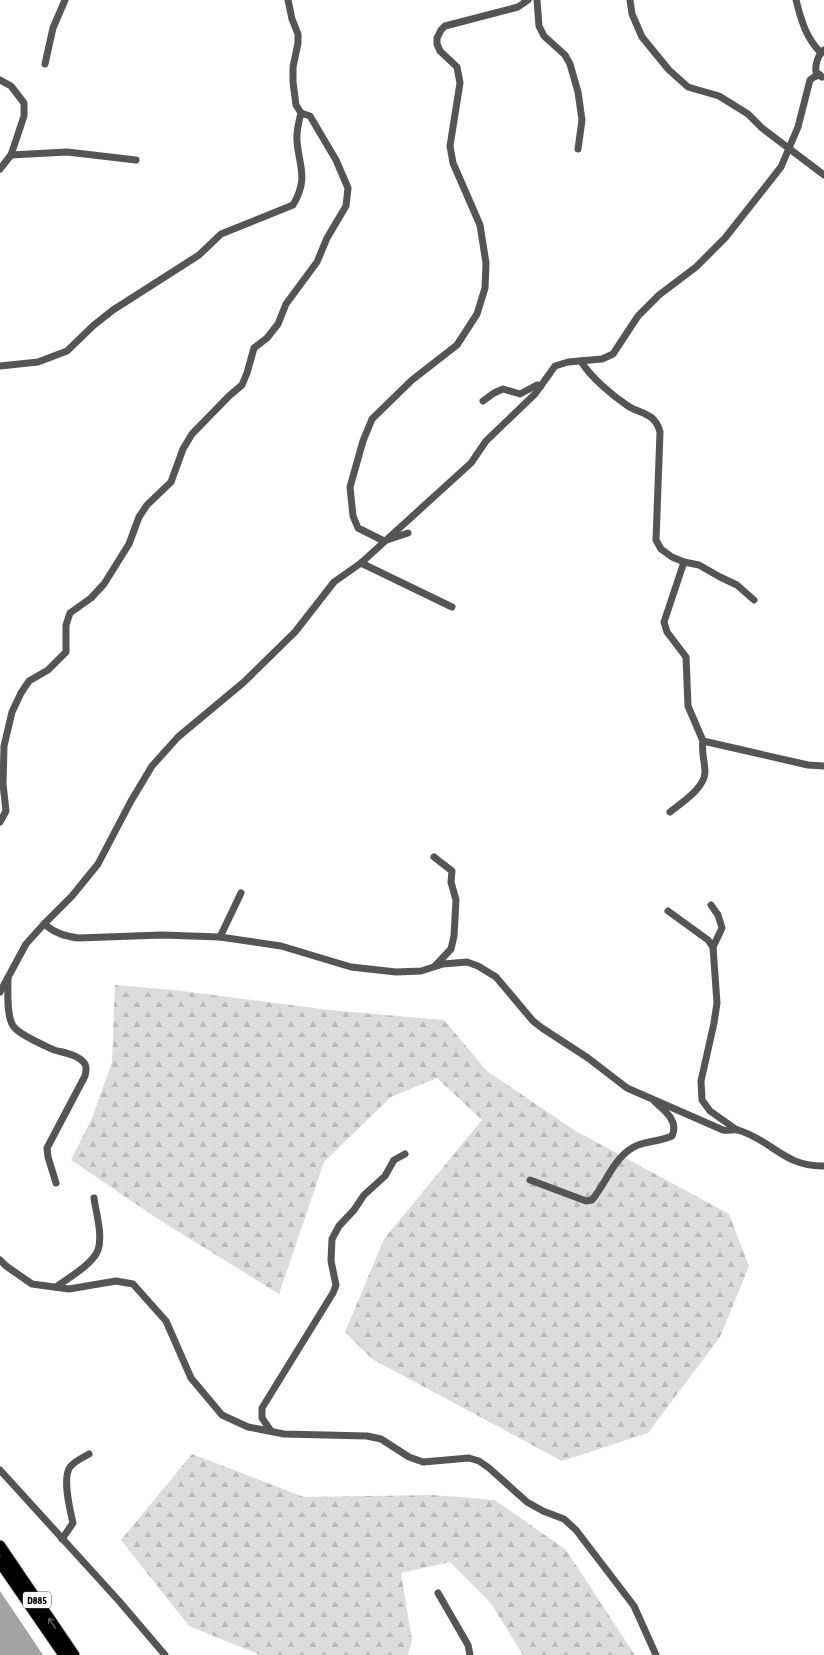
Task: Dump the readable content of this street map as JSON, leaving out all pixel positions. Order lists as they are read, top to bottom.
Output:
{
  "streets": {
    "highway": ["D885"]
  }
}
